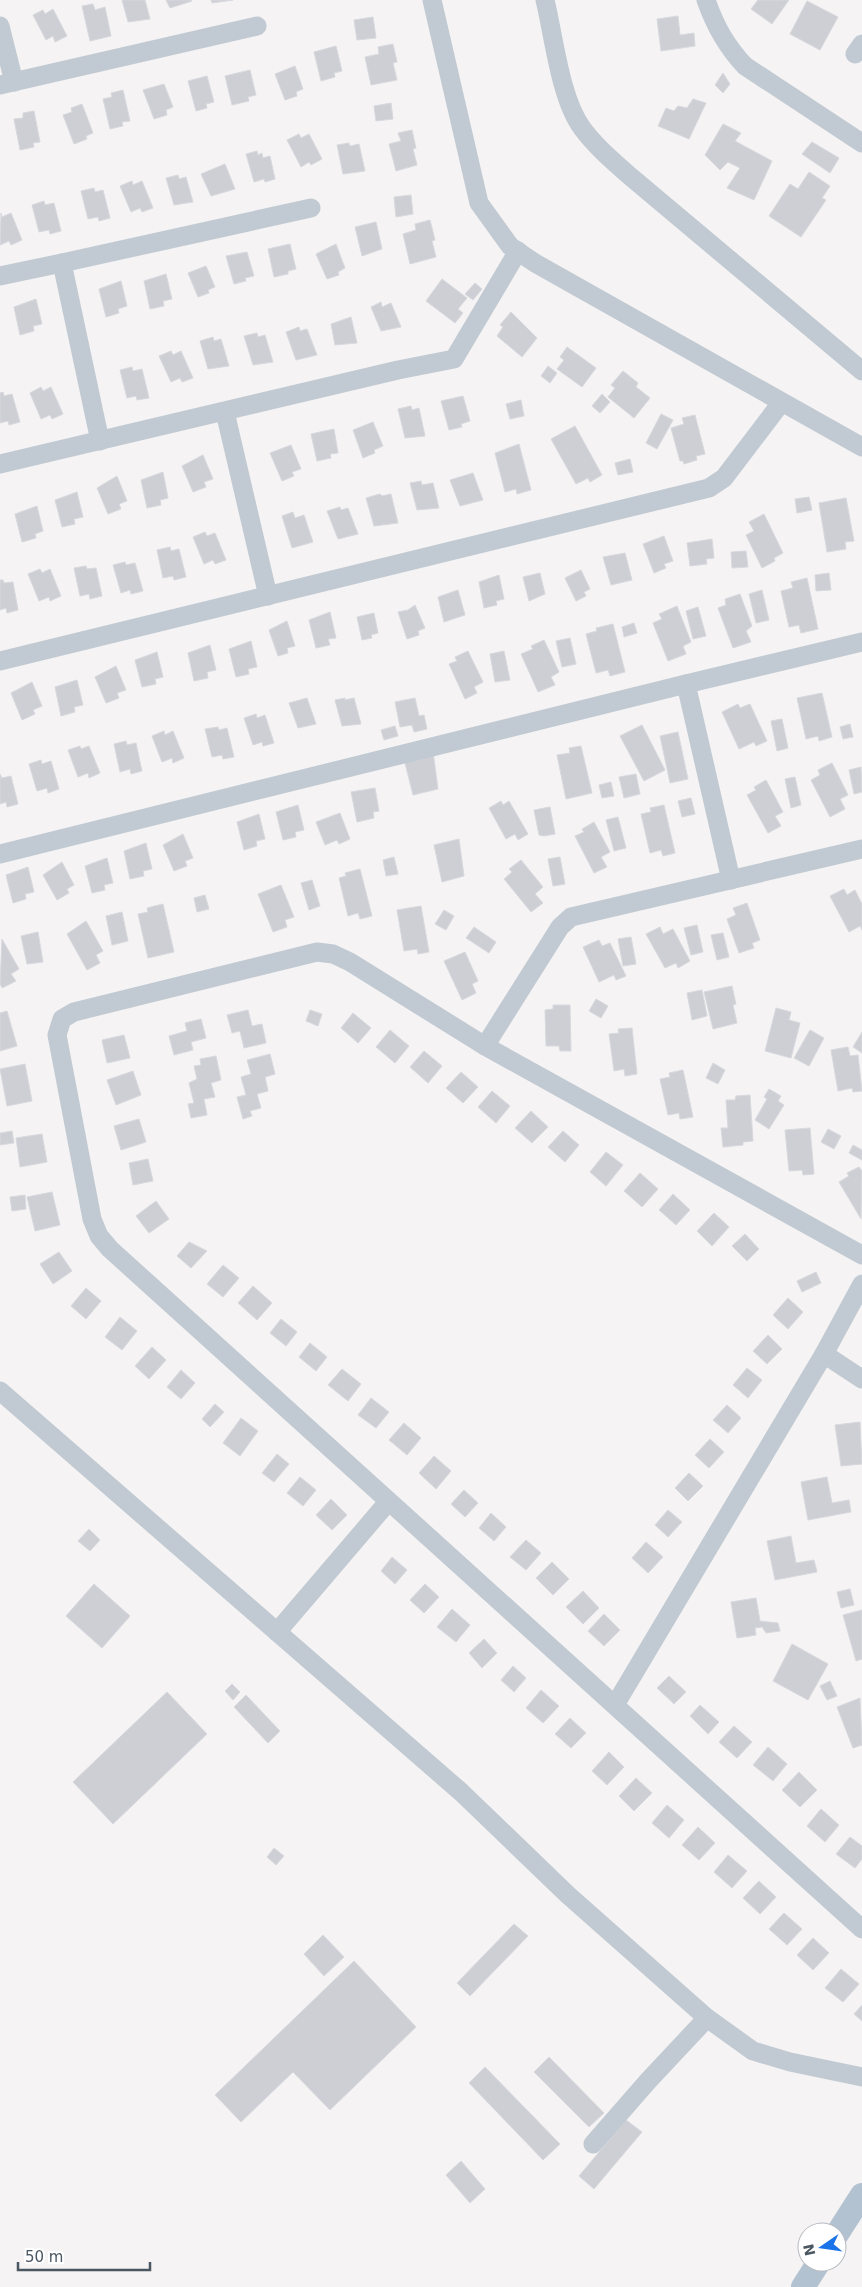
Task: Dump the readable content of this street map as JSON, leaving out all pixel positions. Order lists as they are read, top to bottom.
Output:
{
  "scale_bar": "50 m",
  "north": "left"
}
